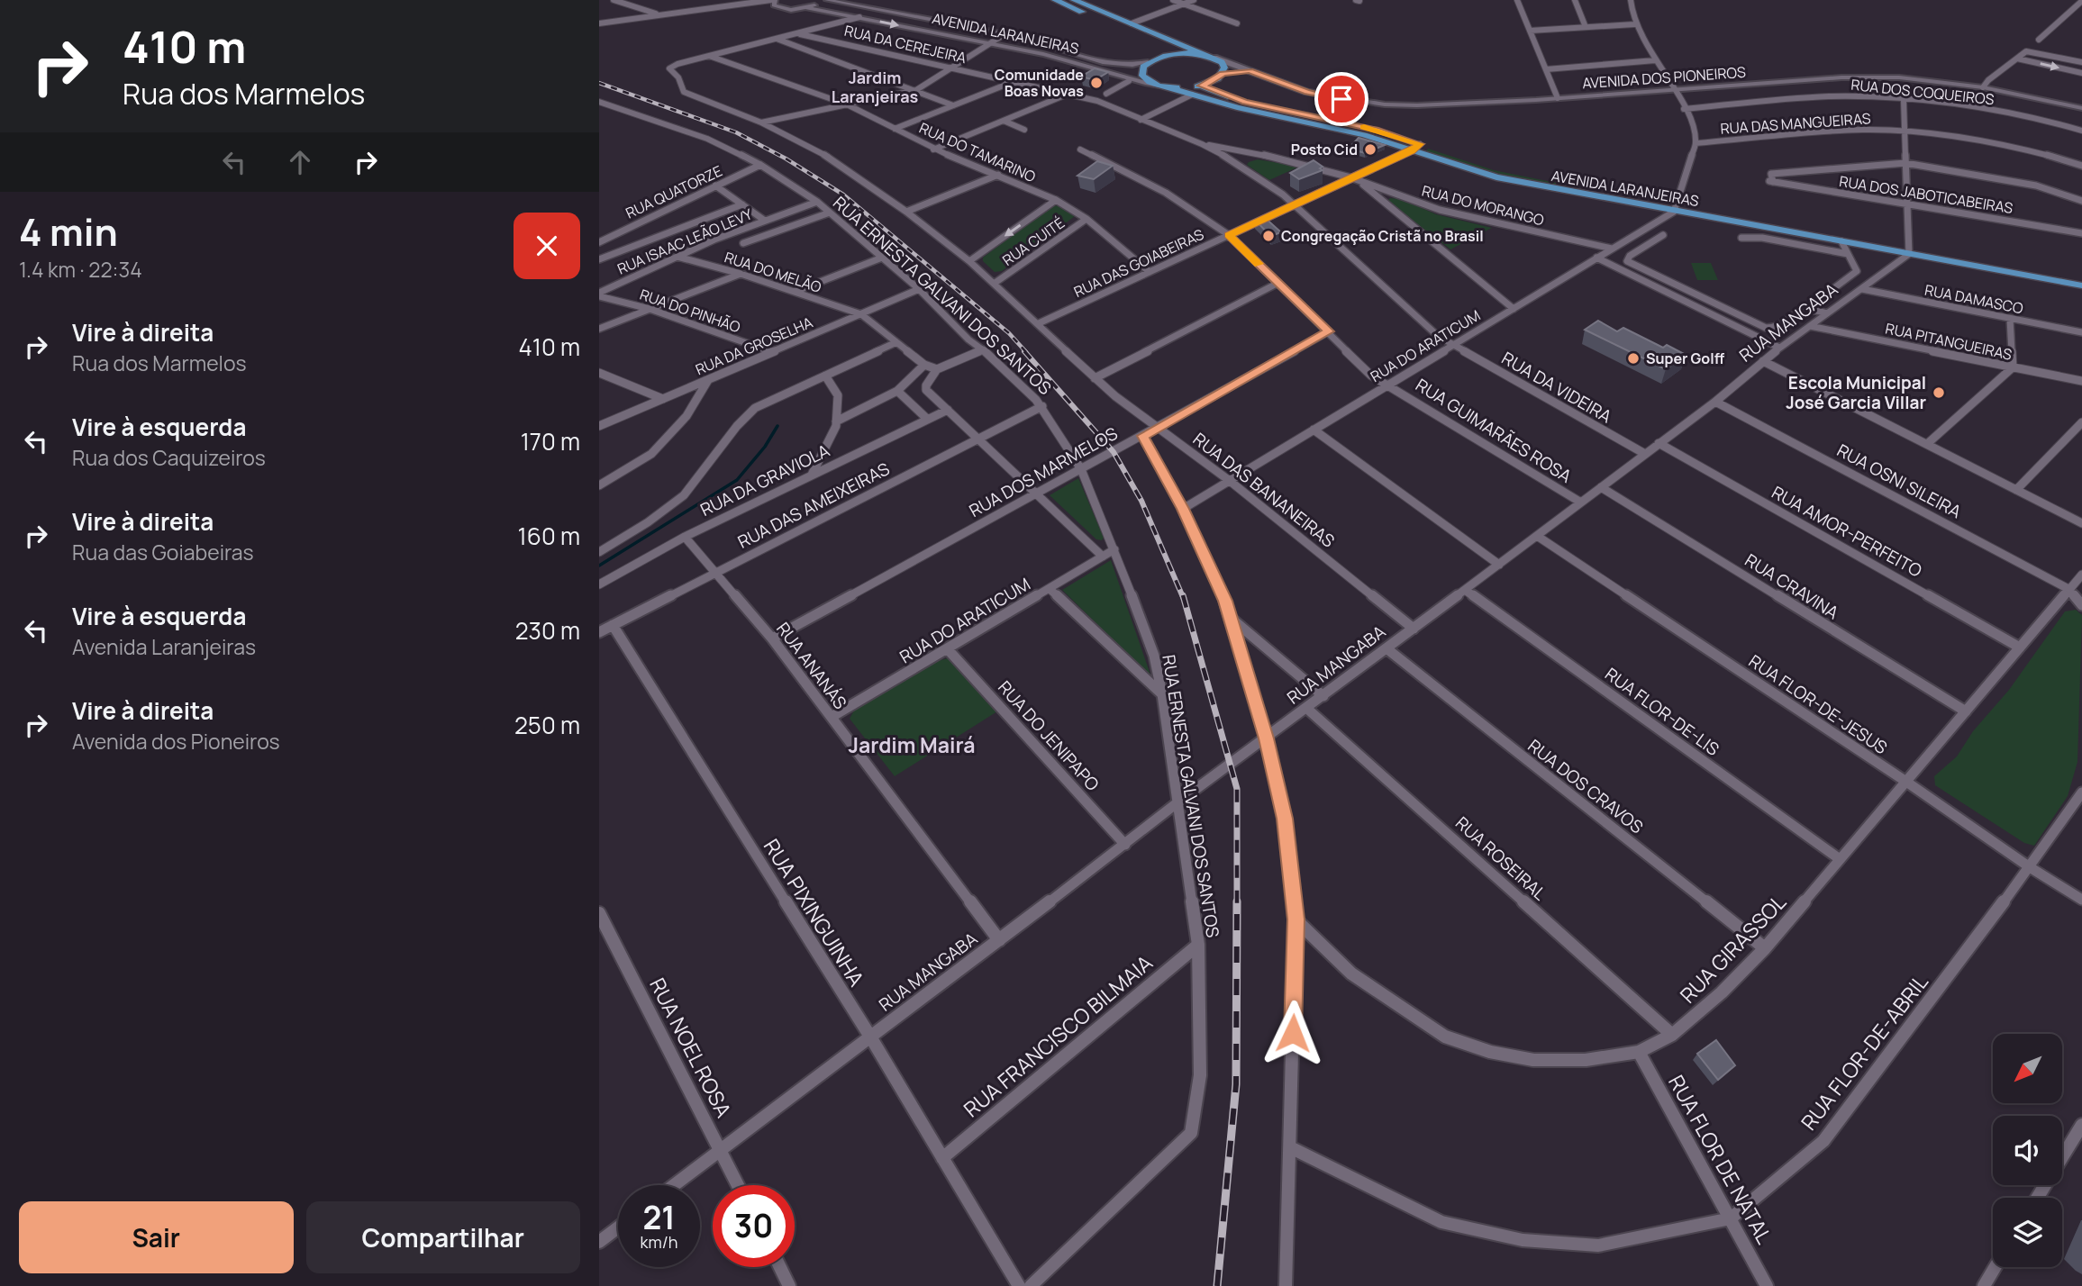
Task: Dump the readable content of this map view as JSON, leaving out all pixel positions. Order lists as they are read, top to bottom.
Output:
{
  "streets": {
    "main road": ["AVENIDA LARANJEIRAS", "AVENIDA DOS PIONEIROS"],
    "street": [
      "RUA DA CEREJEIRA",
      "RUA DOS COQUEIROS",
      "RUA DAS MANGUEIRAS",
      "RUA DO TAMARINO",
      "RUA QUATORZE",
      "RUA DOS JABOTICABEIRAS",
      "RUA DO MORANGO",
      "RUA ISAAC LEÃO LEVY",
      "RUA CUITÉ",
      "RUA DAS GOIABEIRAS",
      "RUA DO MELÃO",
      "RUA ERNESTA GALVANI DOS SANTOS",
      "RUA DAMASCO",
      "RUA DO PINHÃO",
      "RUA MANGABA",
      "RUA PITANGUEIRAS",
      "RUA DA GROSELHA",
      "RUA DO ARATICUM",
      "RUA DA VIDEIRA",
      "RUA GUIMARÃES ROSA",
      "RUA DOS MARMELOS",
      "RUA DA GRAVIOLA",
      "RUA OSNI SILEIRA",
      "RUA DAS BANANEIRAS",
      "RUA DAS AMEIXEIRAS",
      "RUA AMOR-PERFEITO",
      "RUA CRAVINA",
      "RUA ANANÁS",
      "RUA FLOR-DE-JESUS",
      "RUA FLOR-DE-LIS",
      "RUA DO JENIPAPO",
      "RUA DOS CRAVOS",
      "RUA ROSEIRAL",
      "RUA PIXINGUINHA",
      "RUA GIRASSOL",
      "RUA FRANCISCO BILMAIA",
      "RUA NOEL ROSA",
      "RUA FLOR-DE-ABRIL",
      "RUA FLOR DE NATAL"
    ]
  },
  "crossings": [
    ["AVENIDA LARANJEIRAS", "RUA DAS GOIABEIRAS"],
    ["AVENIDA LARANJEIRAS", "RUA MANGABA"],
    ["AVENIDA LARANJEIRAS", "RUA DO ARATICUM"],
    ["RUA DA CEREJEIRA", "RUA DO MORANGO"],
    ["RUA DA CEREJEIRA", "RUA DAS GOIABEIRAS"],
    ["RUA DA CEREJEIRA", "RUA DO ARATICUM"],
    ["RUA DA CEREJEIRA", "RUA DA VIDEIRA"],
    ["AVENIDA DOS PIONEIROS", "RUA DAS MANGUEIRAS"],
    ["RUA DOS COQUEIROS", "RUA DAS MANGUEIRAS"],
    ["RUA DO TAMARINO", "RUA CUITÉ"],
    ["RUA DO TAMARINO", "RUA DAS GOIABEIRAS"],
    ["RUA DO TAMARINO", "RUA DAS BANANEIRAS"],
    ["RUA QUATORZE", "RUA ERNESTA GALVANI DOS SANTOS"],
    ["RUA DO MORANGO", "RUA DAS GOIABEIRAS"],
    ["RUA DO MORANGO", "RUA DO ARATICUM"],
    ["RUA ISAAC LEÃO LEVY", "RUA DO MELÃO"],
    ["RUA ISAAC LEÃO LEVY", "RUA ERNESTA GALVANI DOS SANTOS"],
    ["RUA ISAAC LEÃO LEVY", "RUA DO PINHÃO"],
    ["RUA CUITÉ", "RUA DAS BANANEIRAS"],
    ["RUA DAS GOIABEIRAS", "RUA GUIMARÃES ROSA"],
    ["RUA DAS GOIABEIRAS", "RUA DAS BANANEIRAS"],
    ["RUA DO MELÃO", "RUA DA GROSELHA"],
    ["RUA ERNESTA GALVANI DOS SANTOS", "RUA MANGABA"],
    ["RUA ERNESTA GALVANI DOS SANTOS", "RUA DA GROSELHA"],
    ["RUA ERNESTA GALVANI DOS SANTOS", "RUA DO ARATICUM"],
    ["RUA ERNESTA GALVANI DOS SANTOS", "RUA DOS MARMELOS"],
    ["RUA ERNESTA GALVANI DOS SANTOS", "RUA DAS AMEIXEIRAS"],
    ["RUA ERNESTA GALVANI DOS SANTOS", "RUA FRANCISCO BILMAIA"],
    ["RUA DAMASCO", "RUA MANGABA"],
    ["RUA DO PINHÃO", "RUA DA GROSELHA"],
    ["RUA MANGABA", "RUA PITANGUEIRAS"],
    ["RUA MANGABA", "RUA DA VIDEIRA"],
    ["RUA MANGABA", "RUA GUIMARÃES ROSA"],
    ["RUA MANGABA", "RUA OSNI SILEIRA"],
    ["RUA MANGABA", "RUA DAS BANANEIRAS"],
    ["RUA MANGABA", "RUA AMOR-PERFEITO"],
    ["RUA MANGABA", "RUA CRAVINA"],
    ["RUA MANGABA", "RUA ANANÁS"],
    ["RUA MANGABA", "RUA FLOR-DE-JESUS"],
    ["RUA MANGABA", "RUA FLOR-DE-LIS"],
    ["RUA MANGABA", "RUA DO JENIPAPO"],
    ["RUA MANGABA", "RUA DOS CRAVOS"],
    ["RUA MANGABA", "RUA ROSEIRAL"],
    ["RUA MANGABA", "RUA PIXINGUINHA"],
    ["RUA MANGABA", "RUA NOEL ROSA"],
    ["RUA DO ARATICUM", "RUA DA VIDEIRA"],
    ["RUA DO ARATICUM", "RUA GUIMARÃES ROSA"],
    ["RUA DO ARATICUM", "RUA DAS BANANEIRAS"],
    ["RUA DO ARATICUM", "RUA ANANÁS"],
    ["RUA DO ARATICUM", "RUA DO JENIPAPO"],
    ["RUA GUIMARÃES ROSA", "RUA DOS MARMELOS"],
    ["RUA DOS MARMELOS", "RUA DAS BANANEIRAS"],
    ["RUA DOS MARMELOS", "RUA ANANÁS"],
    ["RUA DA GRAVIOLA", "RUA ANANÁS"],
    ["RUA OSNI SILEIRA", "RUA GIRASSOL"],
    ["RUA DAS AMEIXEIRAS", "RUA ANANÁS"],
    ["RUA DAS AMEIXEIRAS", "RUA PIXINGUINHA"],
    ["RUA AMOR-PERFEITO", "RUA GIRASSOL"],
    ["RUA CRAVINA", "RUA GIRASSOL"],
    ["RUA FLOR-DE-JESUS", "RUA GIRASSOL"],
    ["RUA FLOR-DE-JESUS", "RUA FLOR-DE-ABRIL"],
    ["RUA FLOR-DE-LIS", "RUA GIRASSOL"],
    ["RUA DOS CRAVOS", "RUA GIRASSOL"],
    ["RUA ROSEIRAL", "RUA GIRASSOL"],
    ["RUA PIXINGUINHA", "RUA FRANCISCO BILMAIA"],
    ["RUA GIRASSOL", "RUA FLOR DE NATAL"],
    ["RUA FLOR-DE-ABRIL", "RUA FLOR DE NATAL"]
  ],
  "districts": ["Jardim Laranjeiras", "Jardim Mairá"],
  "places": [
    "Comunidade Boas Novas",
    "Posto Cid",
    "Congregação Cristã no Brasil",
    "Super Golff",
    "Escola Municipal José Garcia Villar"
  ],
  "north": "bottom left",
  "page": {
    "turn": ["410 m", "Rua dos Marmelos"],
    "heading": ["4 min", "1.4 km · 22:34"],
    "list": [
      {
        "name": "Vire à direita",
        "note": "Rua dos Marmelos",
        "value": "410 m"
      },
      {
        "name": "Vire à esquerda",
        "note": "Rua dos Caquizeiros",
        "value": "170 m"
      },
      {
        "name": "Vire à direita",
        "note": "Rua das Goiabeiras",
        "value": "160 m"
      },
      {
        "name": "Vire à esquerda",
        "note": "Avenida Laranjeiras",
        "value": "230 m"
      },
      {
        "name": "Vire à direita",
        "note": "Avenida dos Pioneiros",
        "value": "250 m"
      }
    ],
    "speed": "21 km/h",
    "limit": "30",
    "buttons": ["Sair", "Compartilhar"]
  }
}
